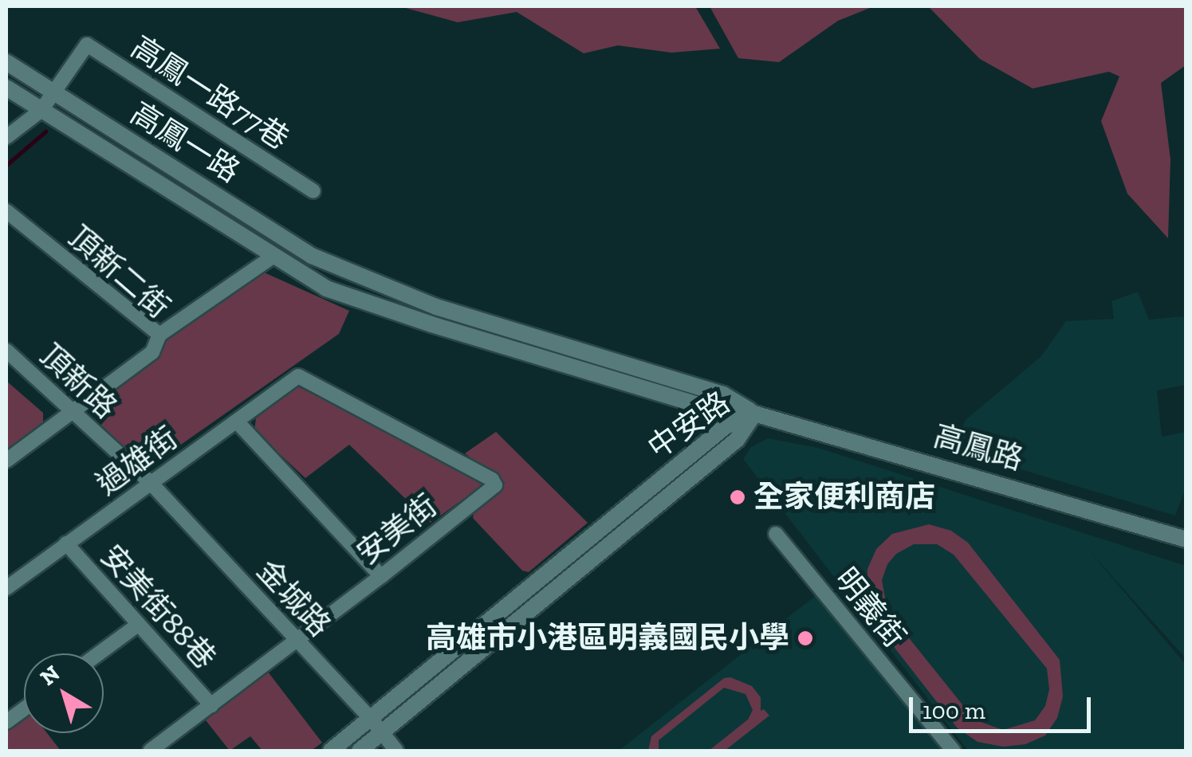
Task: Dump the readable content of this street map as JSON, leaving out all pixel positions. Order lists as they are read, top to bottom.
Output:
{
  "streets": {
    "street": [
      "高鳳一路77巷",
      "高鳳一路",
      "頂新二街",
      "頂新路",
      "中安路",
      "高鳳路",
      "過雄街",
      "安美街",
      "金城路",
      "安美街88巷",
      "明義街"
    ]
  },
  "crossings": [
    ["高鳳一路77巷", "高鳳一路"],
    ["高鳳一路", "高鳳路"],
    ["頂新二街", "頂新路"],
    ["頂新路", "過雄街"],
    ["頂新路", "金城路"],
    ["中安路", "高鳳路"],
    ["中安路", "金城路"],
    ["過雄街", "安美街"],
    ["過雄街", "金城路"],
    ["過雄街", "安美街88巷"],
    ["安美街", "金城路"],
    ["安美街", "安美街88巷"]
  ],
  "places": ["全家便利商店", "高雄市小港區明義國民小學"],
  "scale_bar": "100 m",
  "north": "top left"
}
